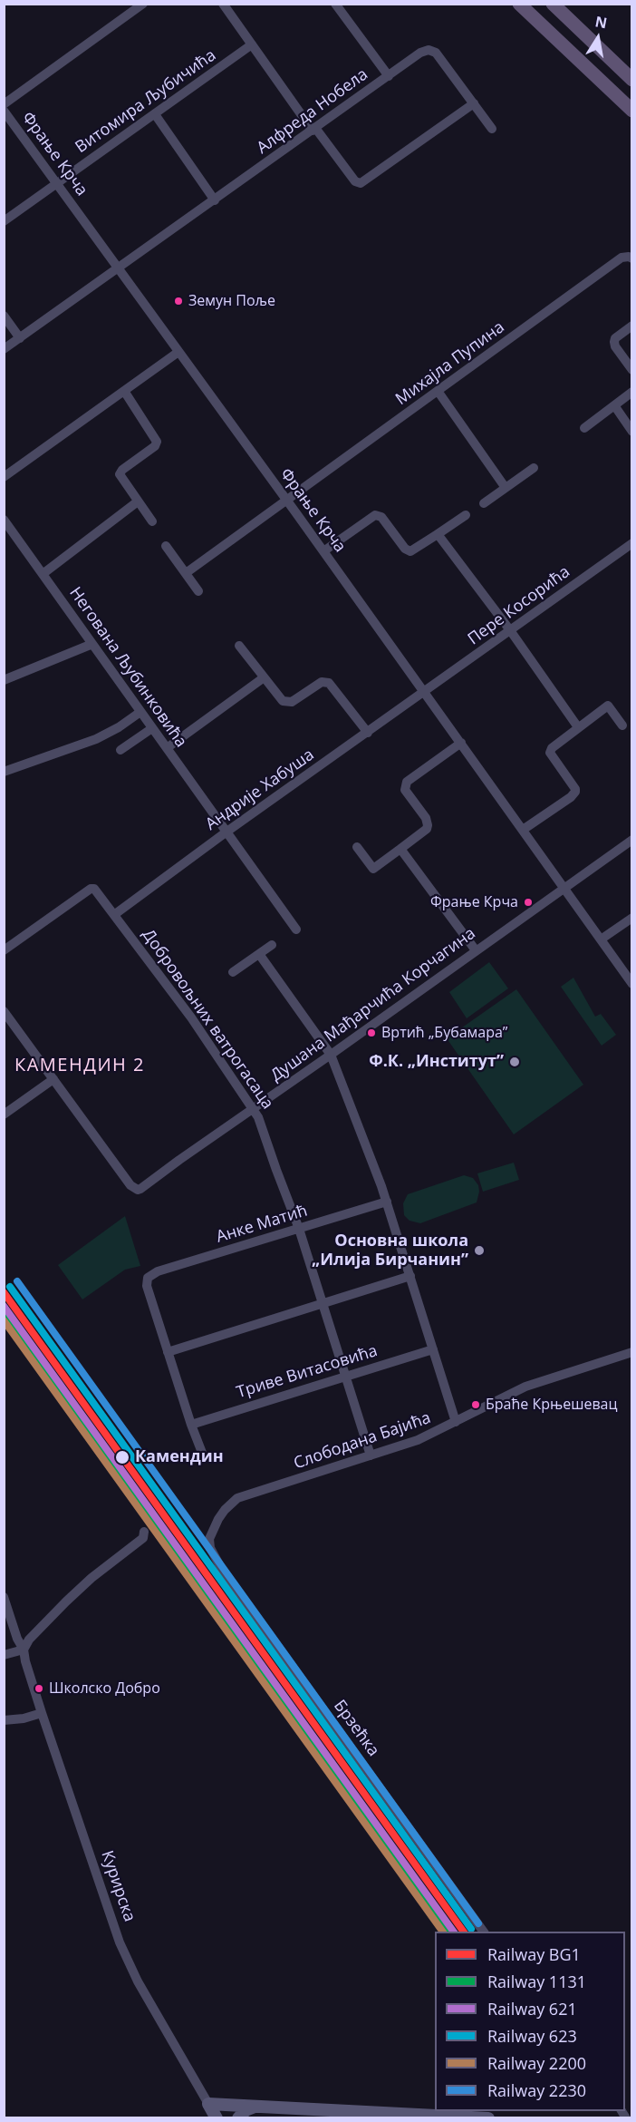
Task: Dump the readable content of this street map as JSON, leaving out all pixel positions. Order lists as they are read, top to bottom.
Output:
{
  "streets": {
    "street": [
      "Витомира Љубичића",
      "Алфреда Нобела",
      "Фрање Крча",
      "Михајла Пупина",
      "Пере Косорића",
      "Негована Љубинковића",
      "Андрије Хабуша",
      "Душана Мађарчића Корчагина",
      "Добровољних ватрогасаца",
      "Анке Матић",
      "Триве Витасовића",
      "Слободана Бајића",
      "Брзећка",
      "Курирска"
    ]
  },
  "crossings": [
    ["Витомира Љубичића", "Фрање Крча"],
    ["Алфреда Нобела", "Фрање Крча"],
    ["Фрање Крча", "Михајла Пупина"],
    ["Фрање Крча", "Пере Косорића"],
    ["Фрање Крча", "Андрије Хабуша"],
    ["Фрање Крча", "Душана Мађарчића Корчагина"],
    ["Пере Косорића", "Андрије Хабуша"],
    ["Негована Љубинковића", "Андрије Хабуша"],
    ["Андрије Хабуша", "Добровољних ватрогасаца"],
    ["Душана Мађарчића Корчагина", "Добровољних ватрогасаца"],
    ["Добровољних ватрогасаца", "Анке Матић"],
    ["Добровољних ватрогасаца", "Триве Витасовића"],
    ["Добровољних ватрогасаца", "Слободана Бајића"],
    ["Слободана Бајића", "Брзећка"]
  ],
  "districts": ["КАМЕНДИН 2"],
  "places": [
    "Земун Поље",
    "Фрање Крча",
    "Вртић „Бубамара”",
    "Ф.К. „Институт”",
    "Основна школа „Илија Бирчанин”",
    "Браће Крњешевац",
    "Камендин",
    "Школско Добро"
  ],
  "lines": [
    "rail line 2230",
    "rail line 623",
    "rail line BG1",
    "rail line 621",
    "rail line 1131",
    "rail line 2200"
  ],
  "legend": [
    "Railway BG1",
    "Railway 1131",
    "Railway 621",
    "Railway 623",
    "Railway 2200",
    "Railway 2230"
  ],
  "north": "top"
}
